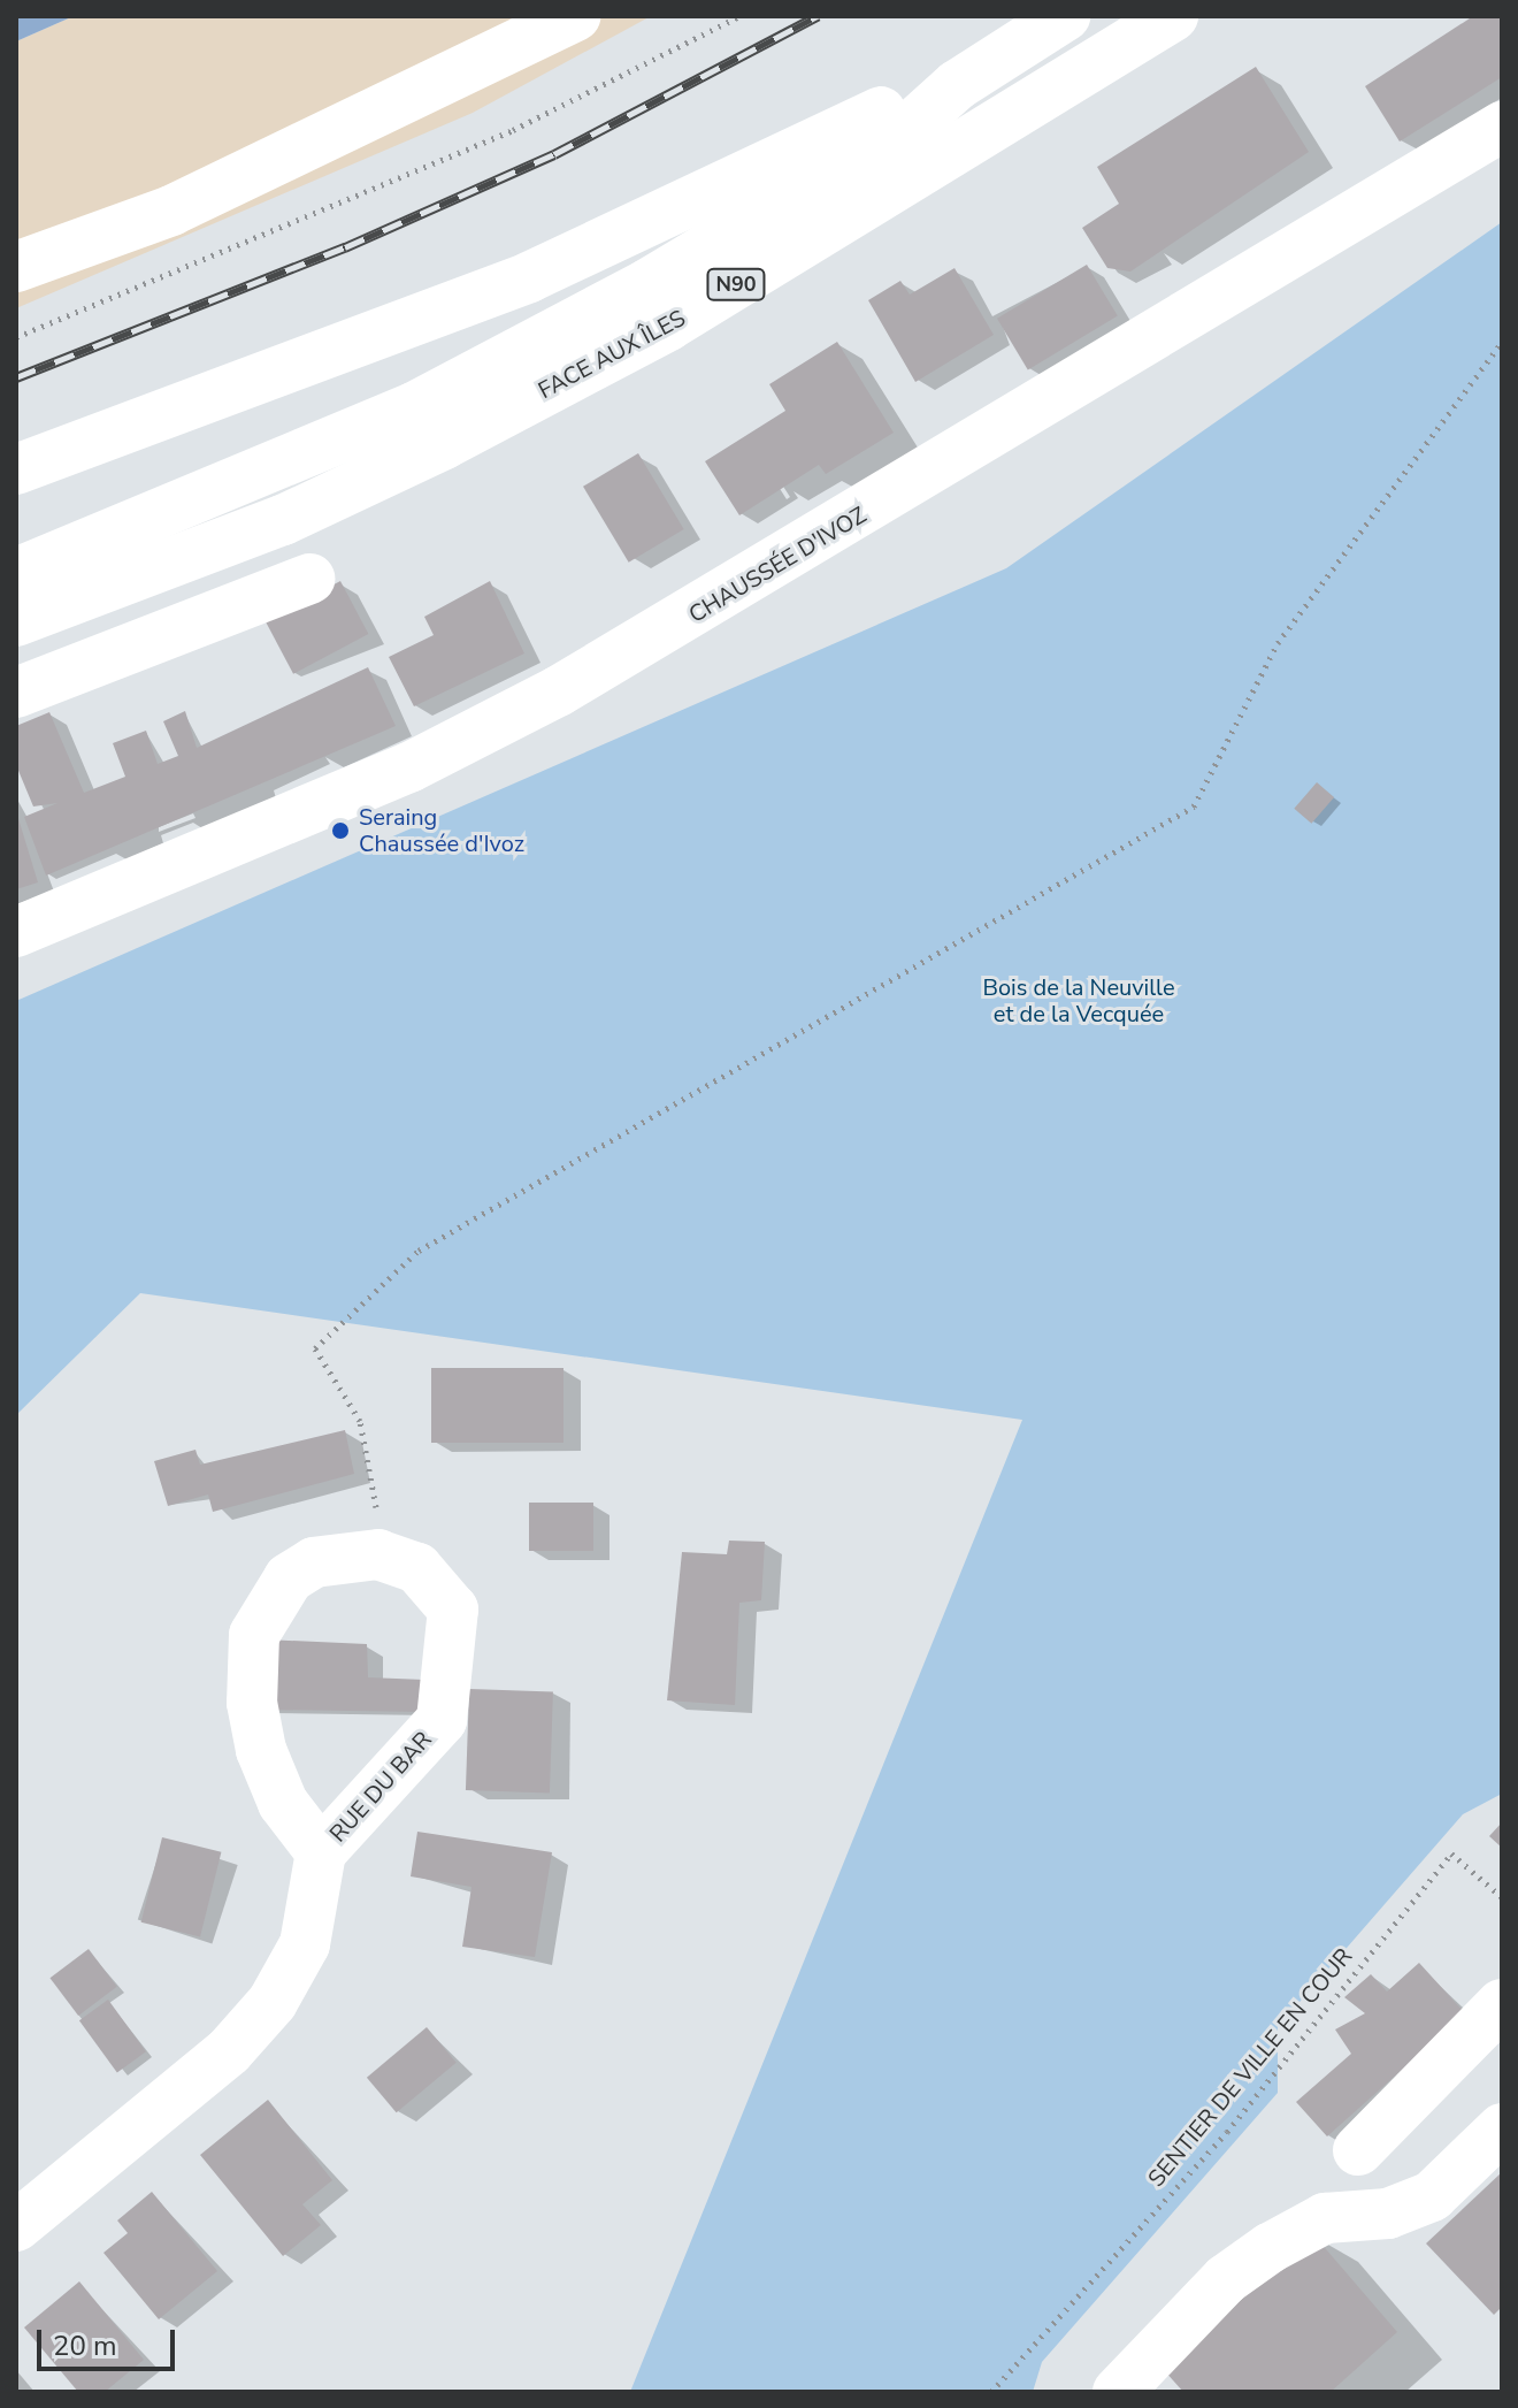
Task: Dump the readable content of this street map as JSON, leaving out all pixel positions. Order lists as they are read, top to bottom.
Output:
{
  "streets": {
    "main road": [
      "N90",
      "FACE AUX ÎLES",
      "CHAUSSÉE D'IVOZ",
      "RUE DU BAR"
    ],
    "path": ["SENTIER DE VILLE EN COUR"]
  },
  "parks": ["Bois de la Neuville et de la Vecquée"],
  "places": ["Seraing Chaussée d'Ivoz"],
  "scale_bar": "20 m"
}
